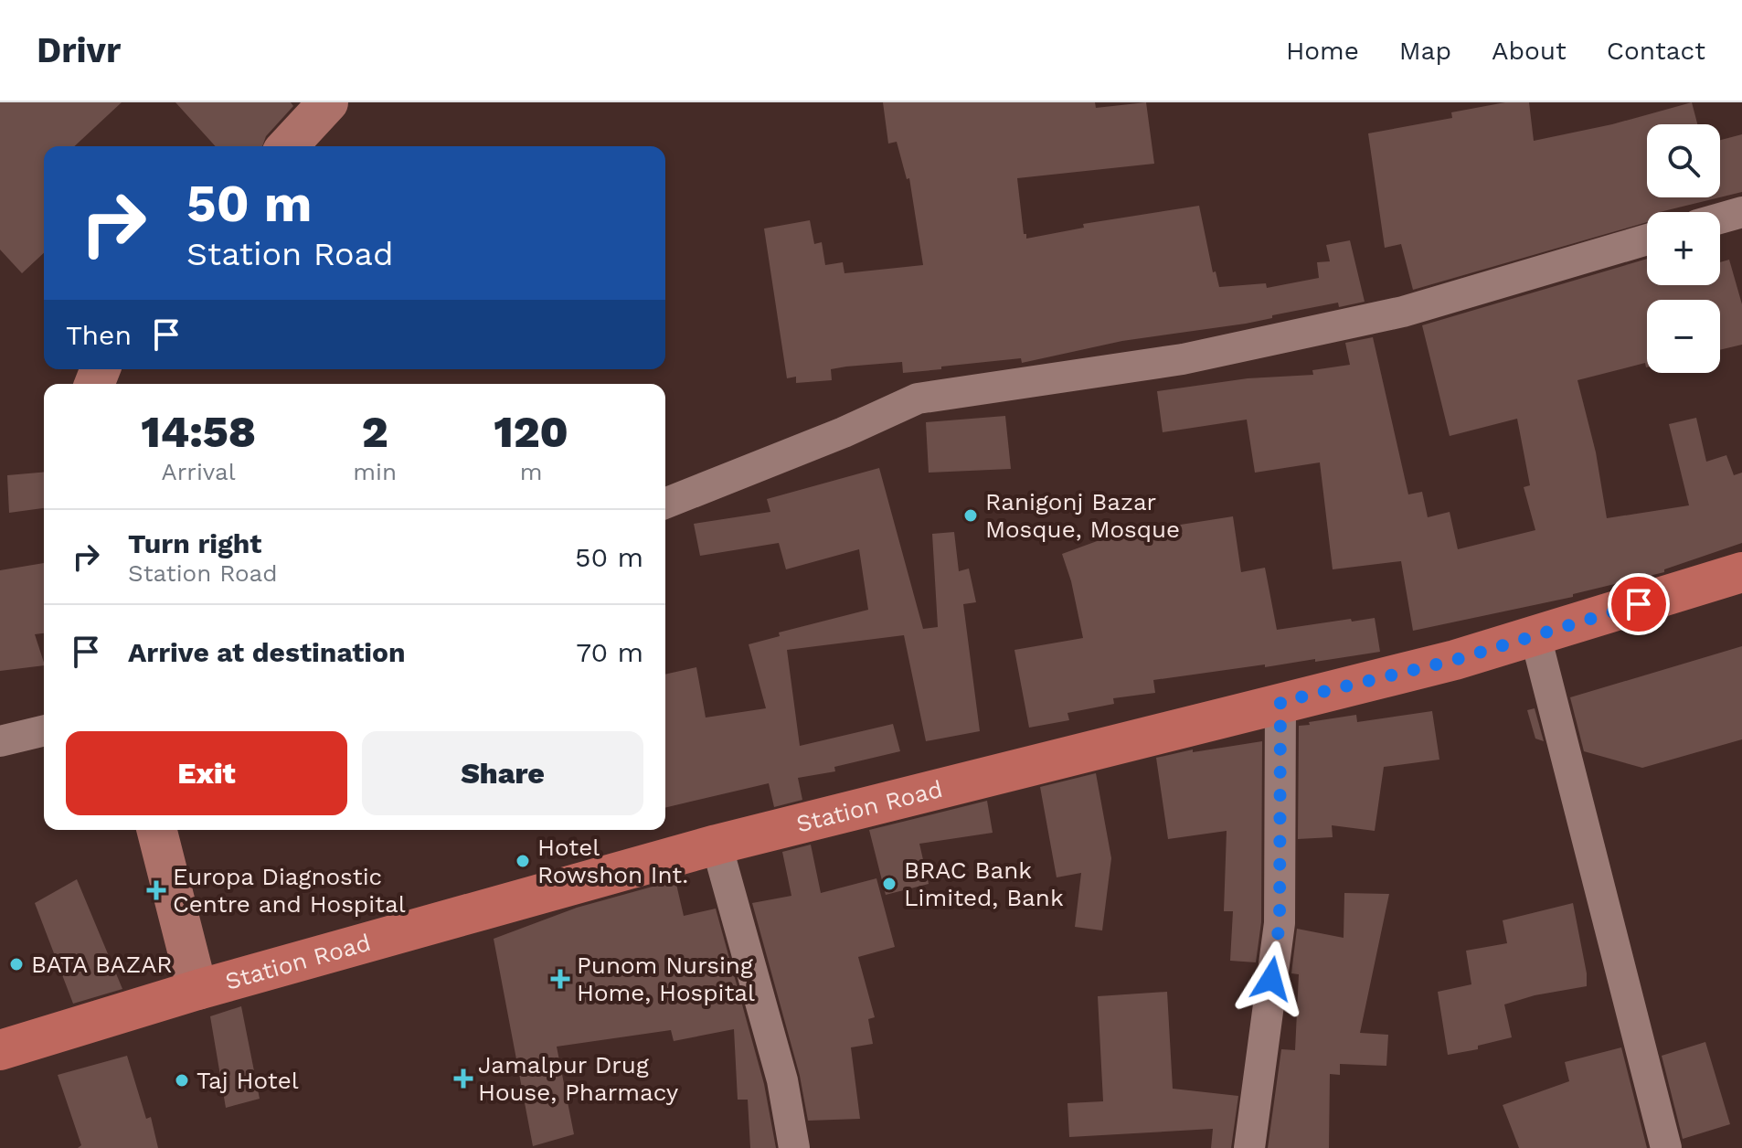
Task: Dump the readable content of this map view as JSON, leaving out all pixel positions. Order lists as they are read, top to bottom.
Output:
{
  "streets": {
    "main road": ["Station Road"]
  },
  "places": {
    "other": [
      "Ranigonj Bazar Mosque, Mosque",
      "Hotel Rowshon Int.",
      "BRAC Bank Limited, Bank",
      "BATA BAZAR",
      "Taj Hotel"
    ],
    "health": ["Europa Diagnostic Centre and Hospital", "Punom Nursing Home, Hospital", "Jamalpur Drug House, Pharmacy"]
  },
  "page": {
    "header": "Drivr",
    "nav": [
      "Home",
      "Map",
      "About",
      "Contact"
    ],
    "map_buttons": ["+", "−"],
    "turn": ["50 m", "Station Road"],
    "then": "Then",
    "eta": [
      "14:58",
      "Arrival",
      "2",
      "min",
      "120",
      "m"
    ],
    "list": [
      {
        "name": "Turn right",
        "note": "Station Road",
        "value": "50 m"
      },
      {
        "name": "Arrive at destination",
        "value": "70 m"
      }
    ],
    "buttons": ["Exit", "Share"]
  }
}
